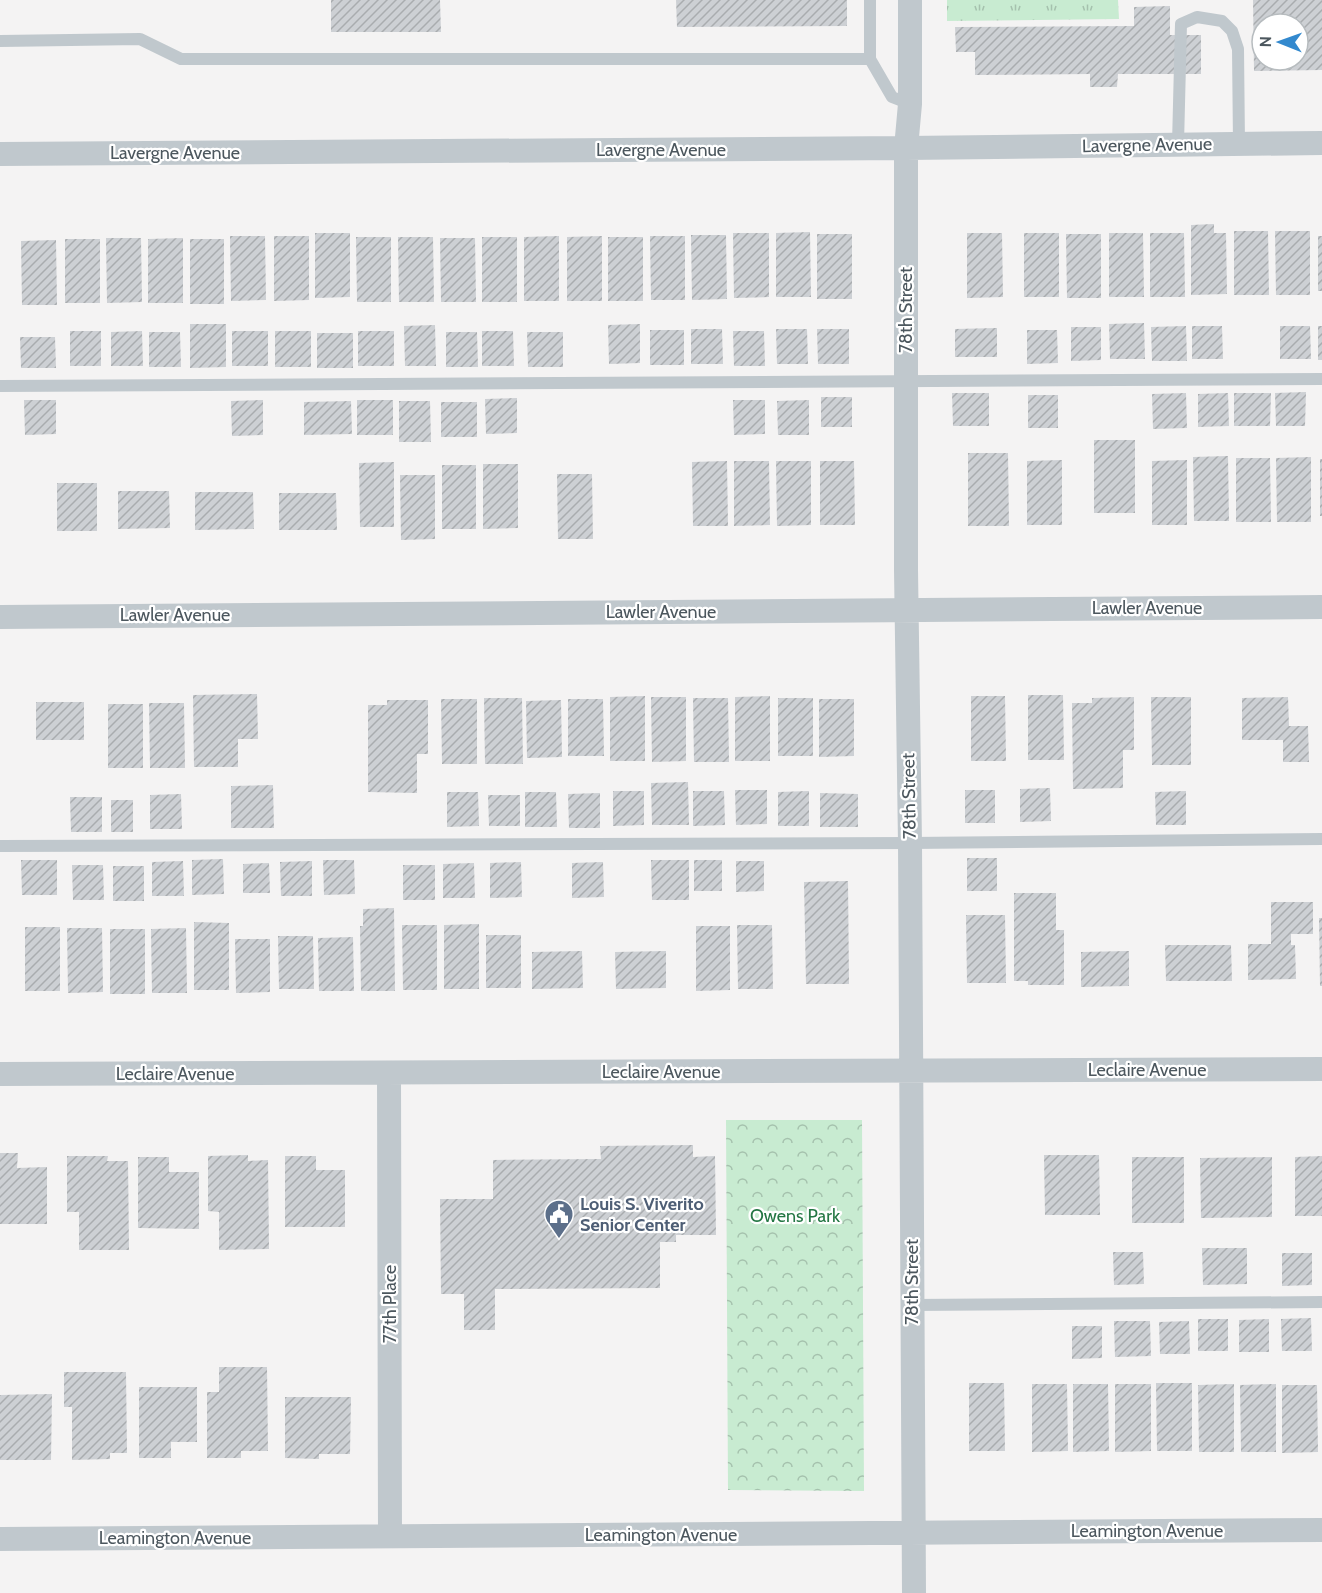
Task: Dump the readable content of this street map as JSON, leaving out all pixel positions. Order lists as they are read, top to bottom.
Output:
{
  "streets": {
    "street": [
      "Lavergne Avenue",
      "78th Street",
      "Lawler Avenue",
      "Leclaire Avenue",
      "77th Place",
      "Leamington Avenue"
    ]
  },
  "crossings": [
    ["Lavergne Avenue", "78th Street"],
    ["78th Street", "Lawler Avenue"],
    ["78th Street", "Leclaire Avenue"],
    ["78th Street", "Leamington Avenue"],
    ["Leclaire Avenue", "77th Place"],
    ["77th Place", "Leamington Avenue"]
  ],
  "parks": ["Owens Park"],
  "places": {
    "public building": ["Louis S. Viverito Senior Center"]
  },
  "north": "left"
}
